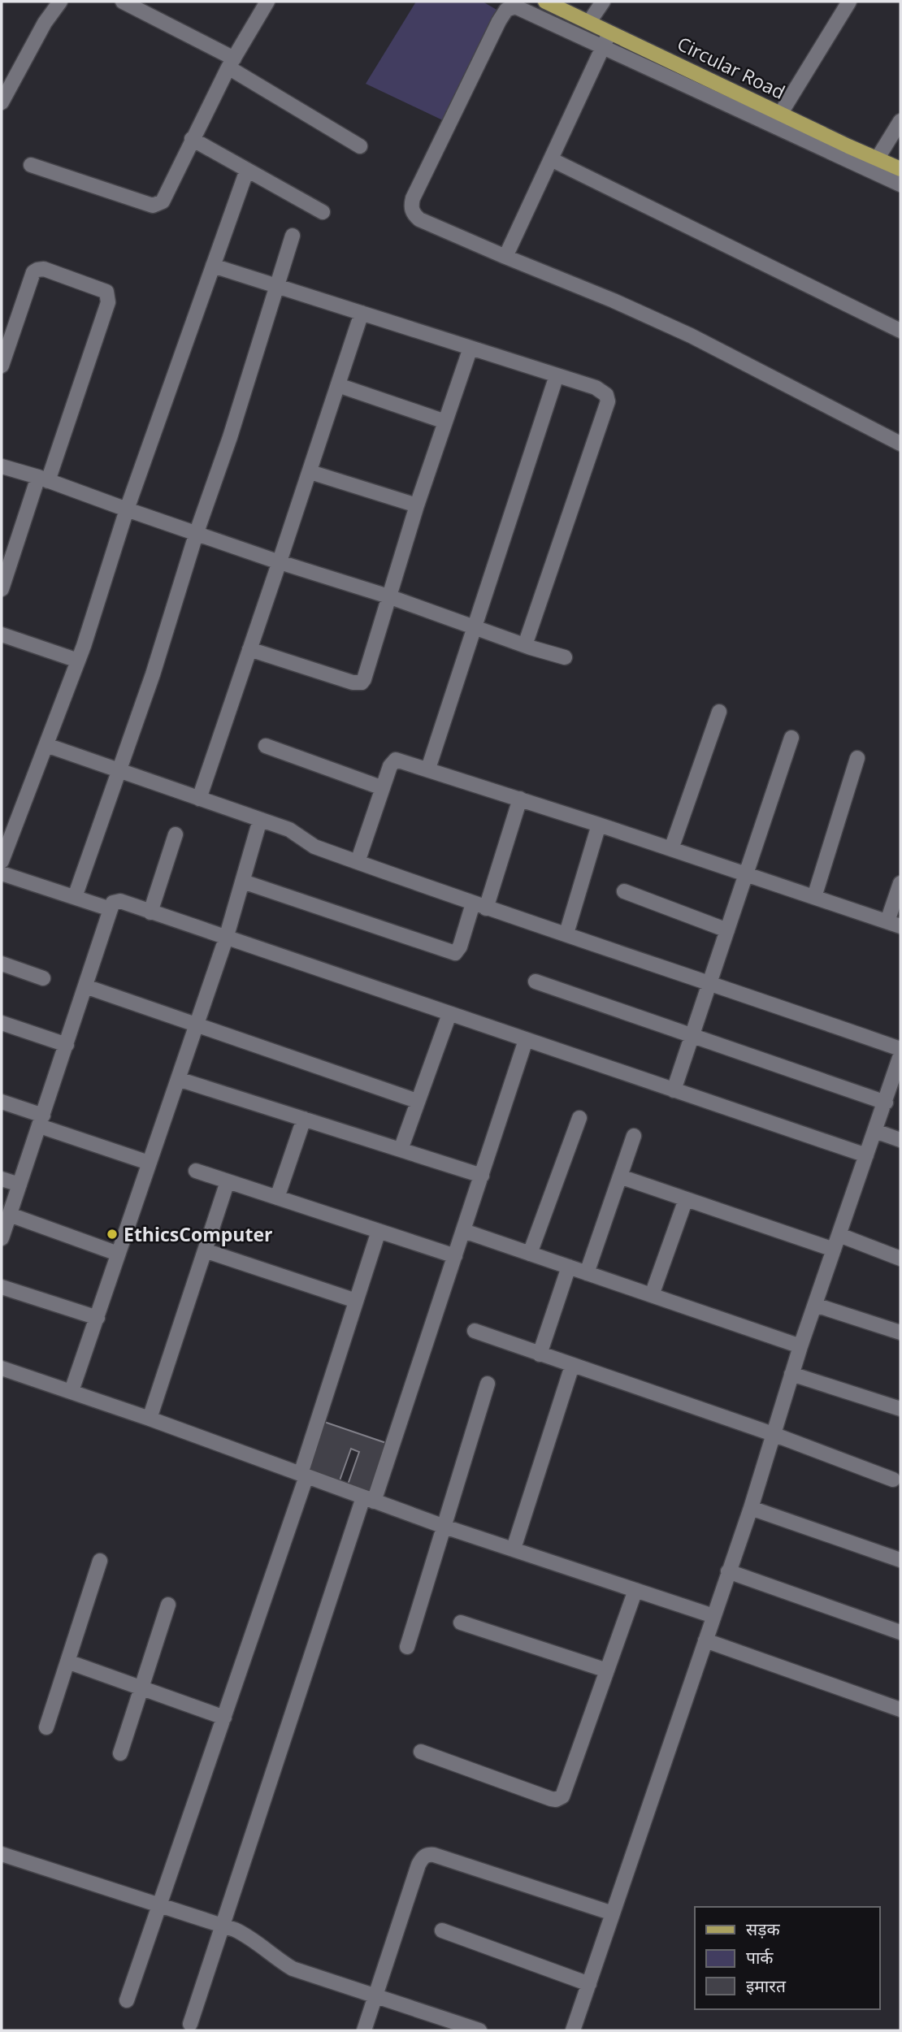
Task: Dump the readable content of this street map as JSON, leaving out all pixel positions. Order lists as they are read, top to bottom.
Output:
{
  "streets": {
    "main road": ["Circular Road"]
  },
  "places": ["EthicsComputer"],
  "legend": ["सड़क", "पार्क", "इमारत"]
}
